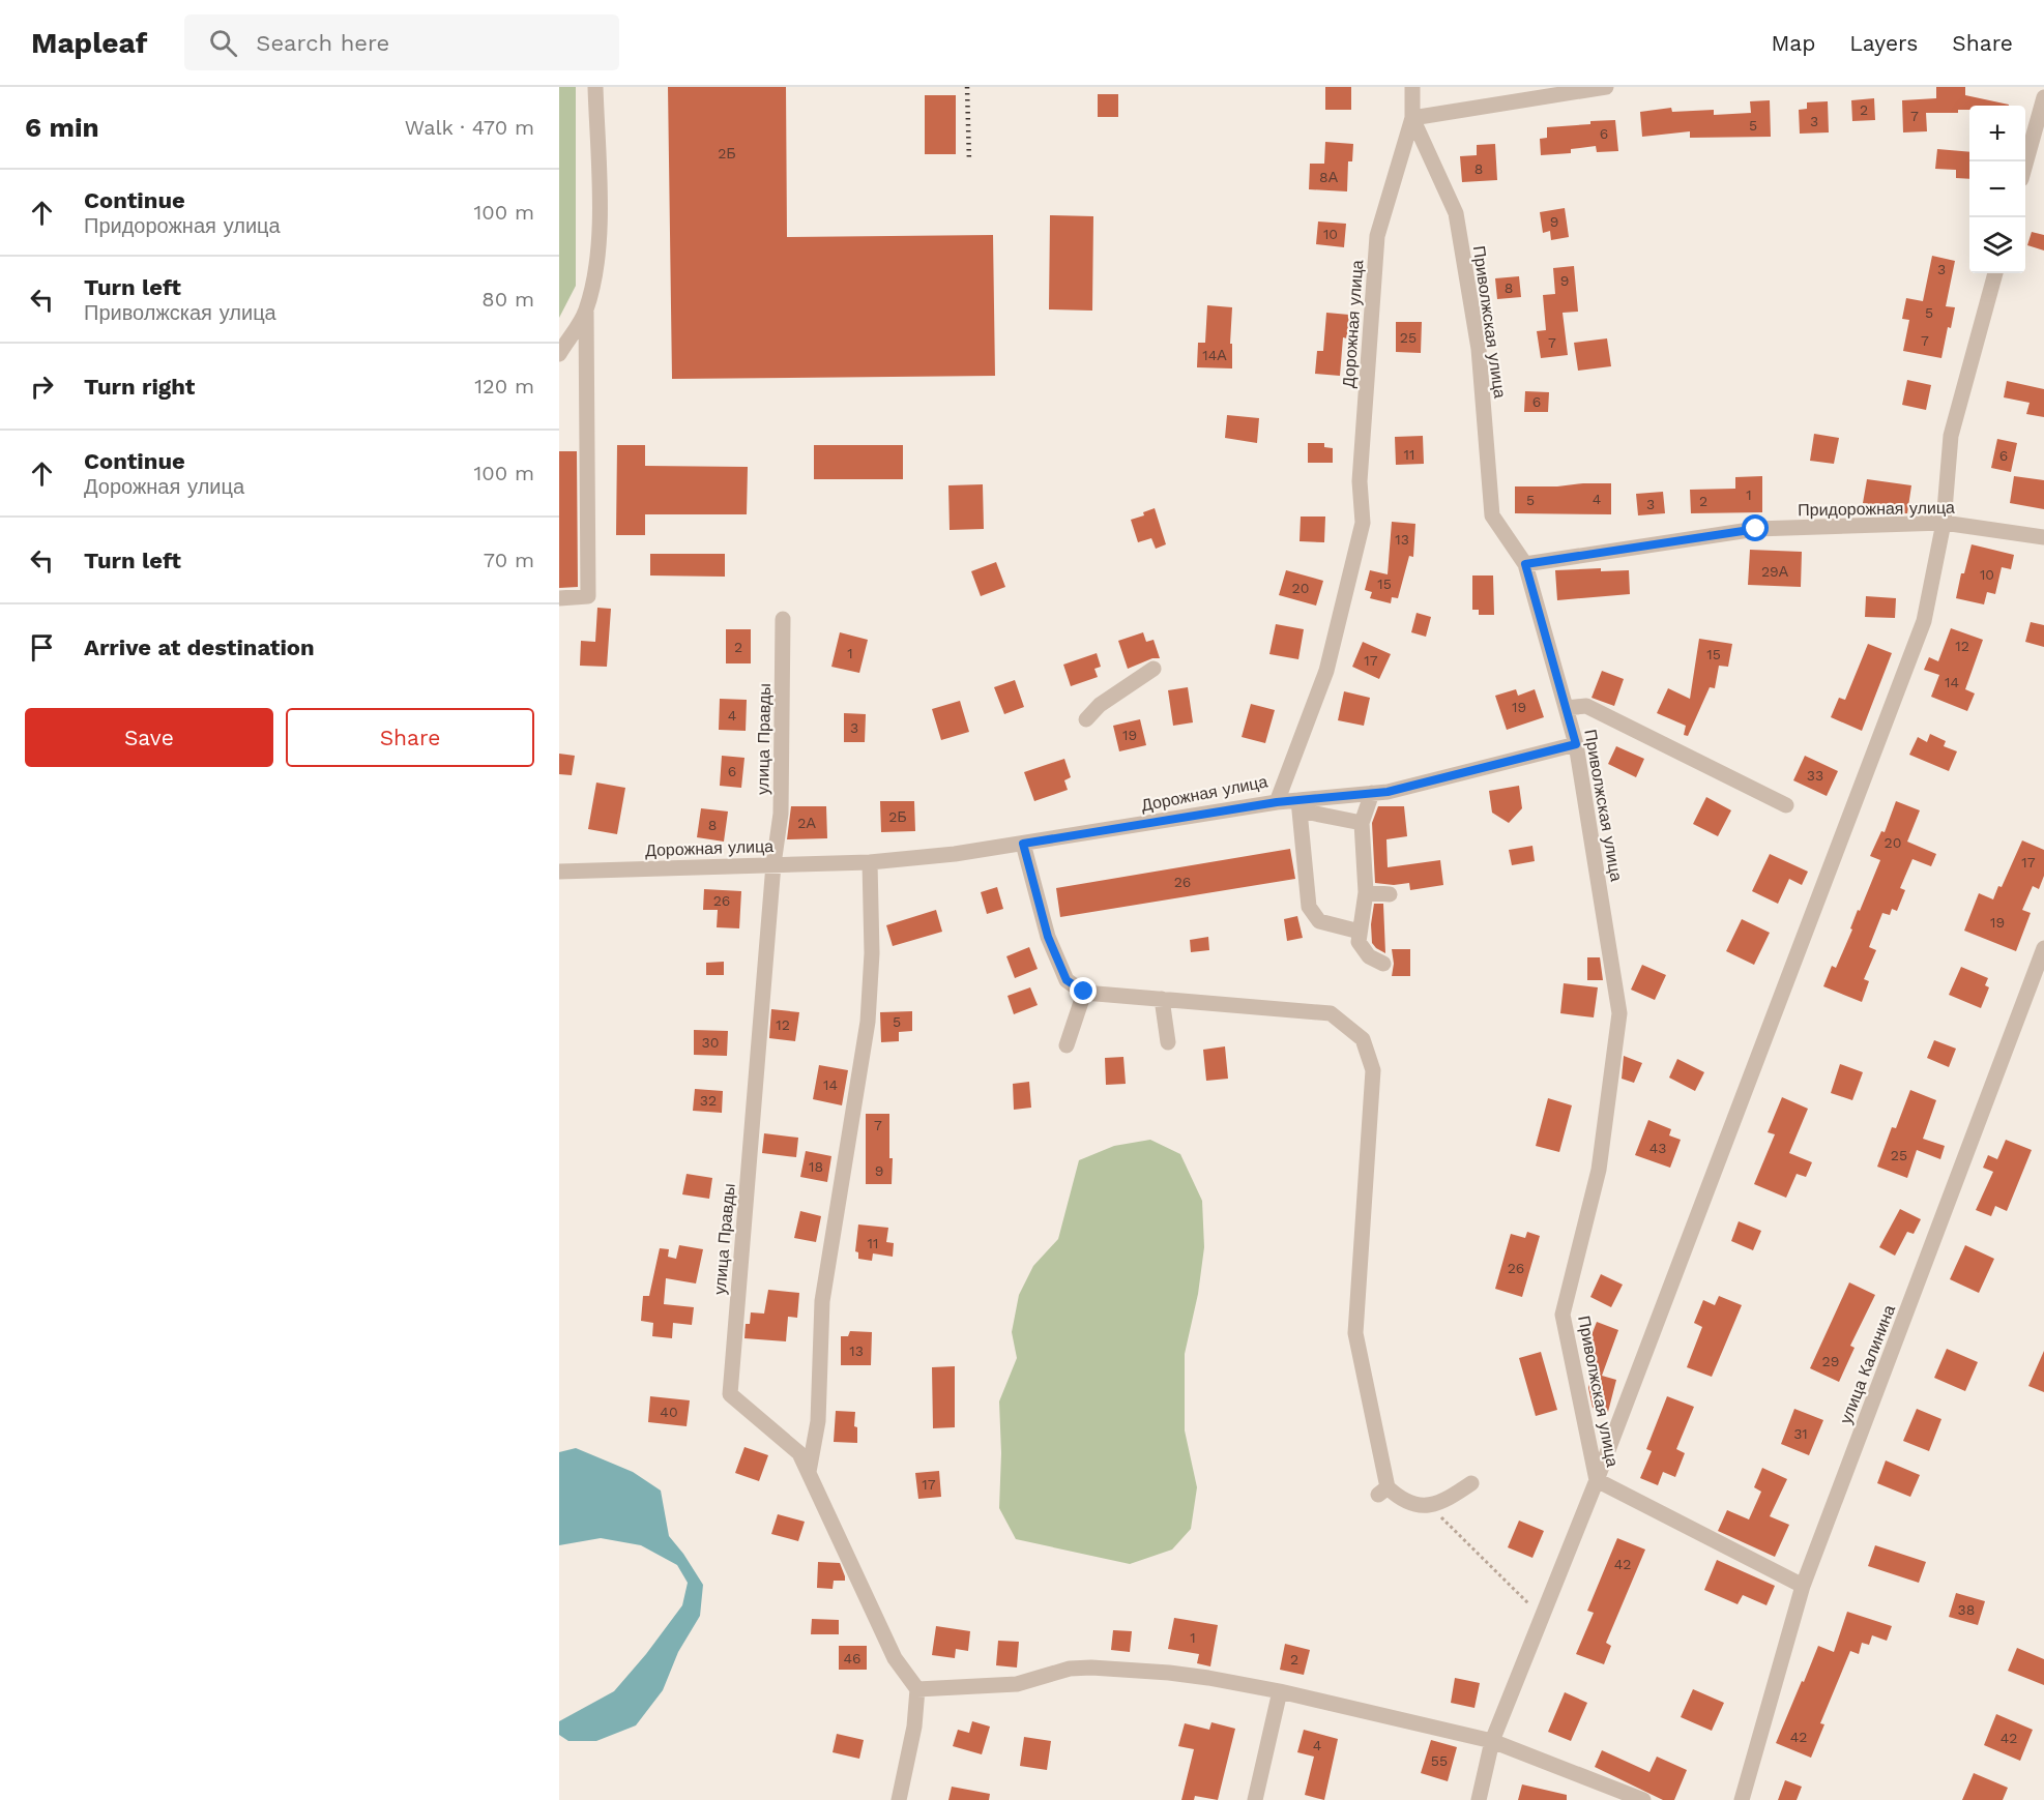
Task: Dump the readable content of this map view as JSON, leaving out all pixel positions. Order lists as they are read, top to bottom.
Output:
{
  "streets": {
    "street": [
      "Приволжская улица",
      "Дорожная улица",
      "Придорожная улица",
      "улица Правды",
      "улица Калинина"
    ]
  },
  "crossings": [
    ["Приволжская улица", "Дорожная улица"],
    ["Приволжская улица", "Придорожная улица"],
    ["Приволжская улица", "улица Калинина"],
    ["Дорожная улица", "улица Правды"]
  ],
  "house_numbers": [
    "2",
    "7",
    "3",
    "5",
    "6",
    "2Б",
    "8",
    "8А",
    "9",
    "10",
    "3",
    "9",
    "8",
    "5",
    "25",
    "7",
    "7",
    "14А",
    "6",
    "11",
    "6",
    "1",
    "4",
    "5",
    "2",
    "3",
    "13",
    "29А",
    "10",
    "15",
    "20",
    "12",
    "2",
    "1",
    "15",
    "17",
    "14",
    "19",
    "4",
    "3",
    "19",
    "6",
    "33",
    "2Б",
    "2А",
    "8",
    "20",
    "17",
    "26",
    "26",
    "19",
    "5",
    "12",
    "30",
    "14",
    "32",
    "7",
    "43",
    "25",
    "18",
    "9",
    "11",
    "26",
    "13",
    "29",
    "40",
    "31",
    "17",
    "42",
    "38",
    "1",
    "46",
    "2",
    "42",
    "42",
    "4",
    "55"
  ],
  "page": {
    "header": "Mapleaf",
    "search": "Search here",
    "nav": ["Map", "Layers", "Share"],
    "heading": ["6 min", "Walk · 470 m"],
    "map_buttons": ["+", "−"],
    "list": [
      ["Continue", "Придорожная улица", "100 m"],
      ["Turn left", "Приволжская улица", "80 m"],
      ["Turn right", "120 m"],
      ["Continue", "Дорожная улица", "100 m"],
      ["Turn left", "70 m"],
      "Arrive at destination"
    ],
    "buttons": ["Save", "Share"]
  }
}
